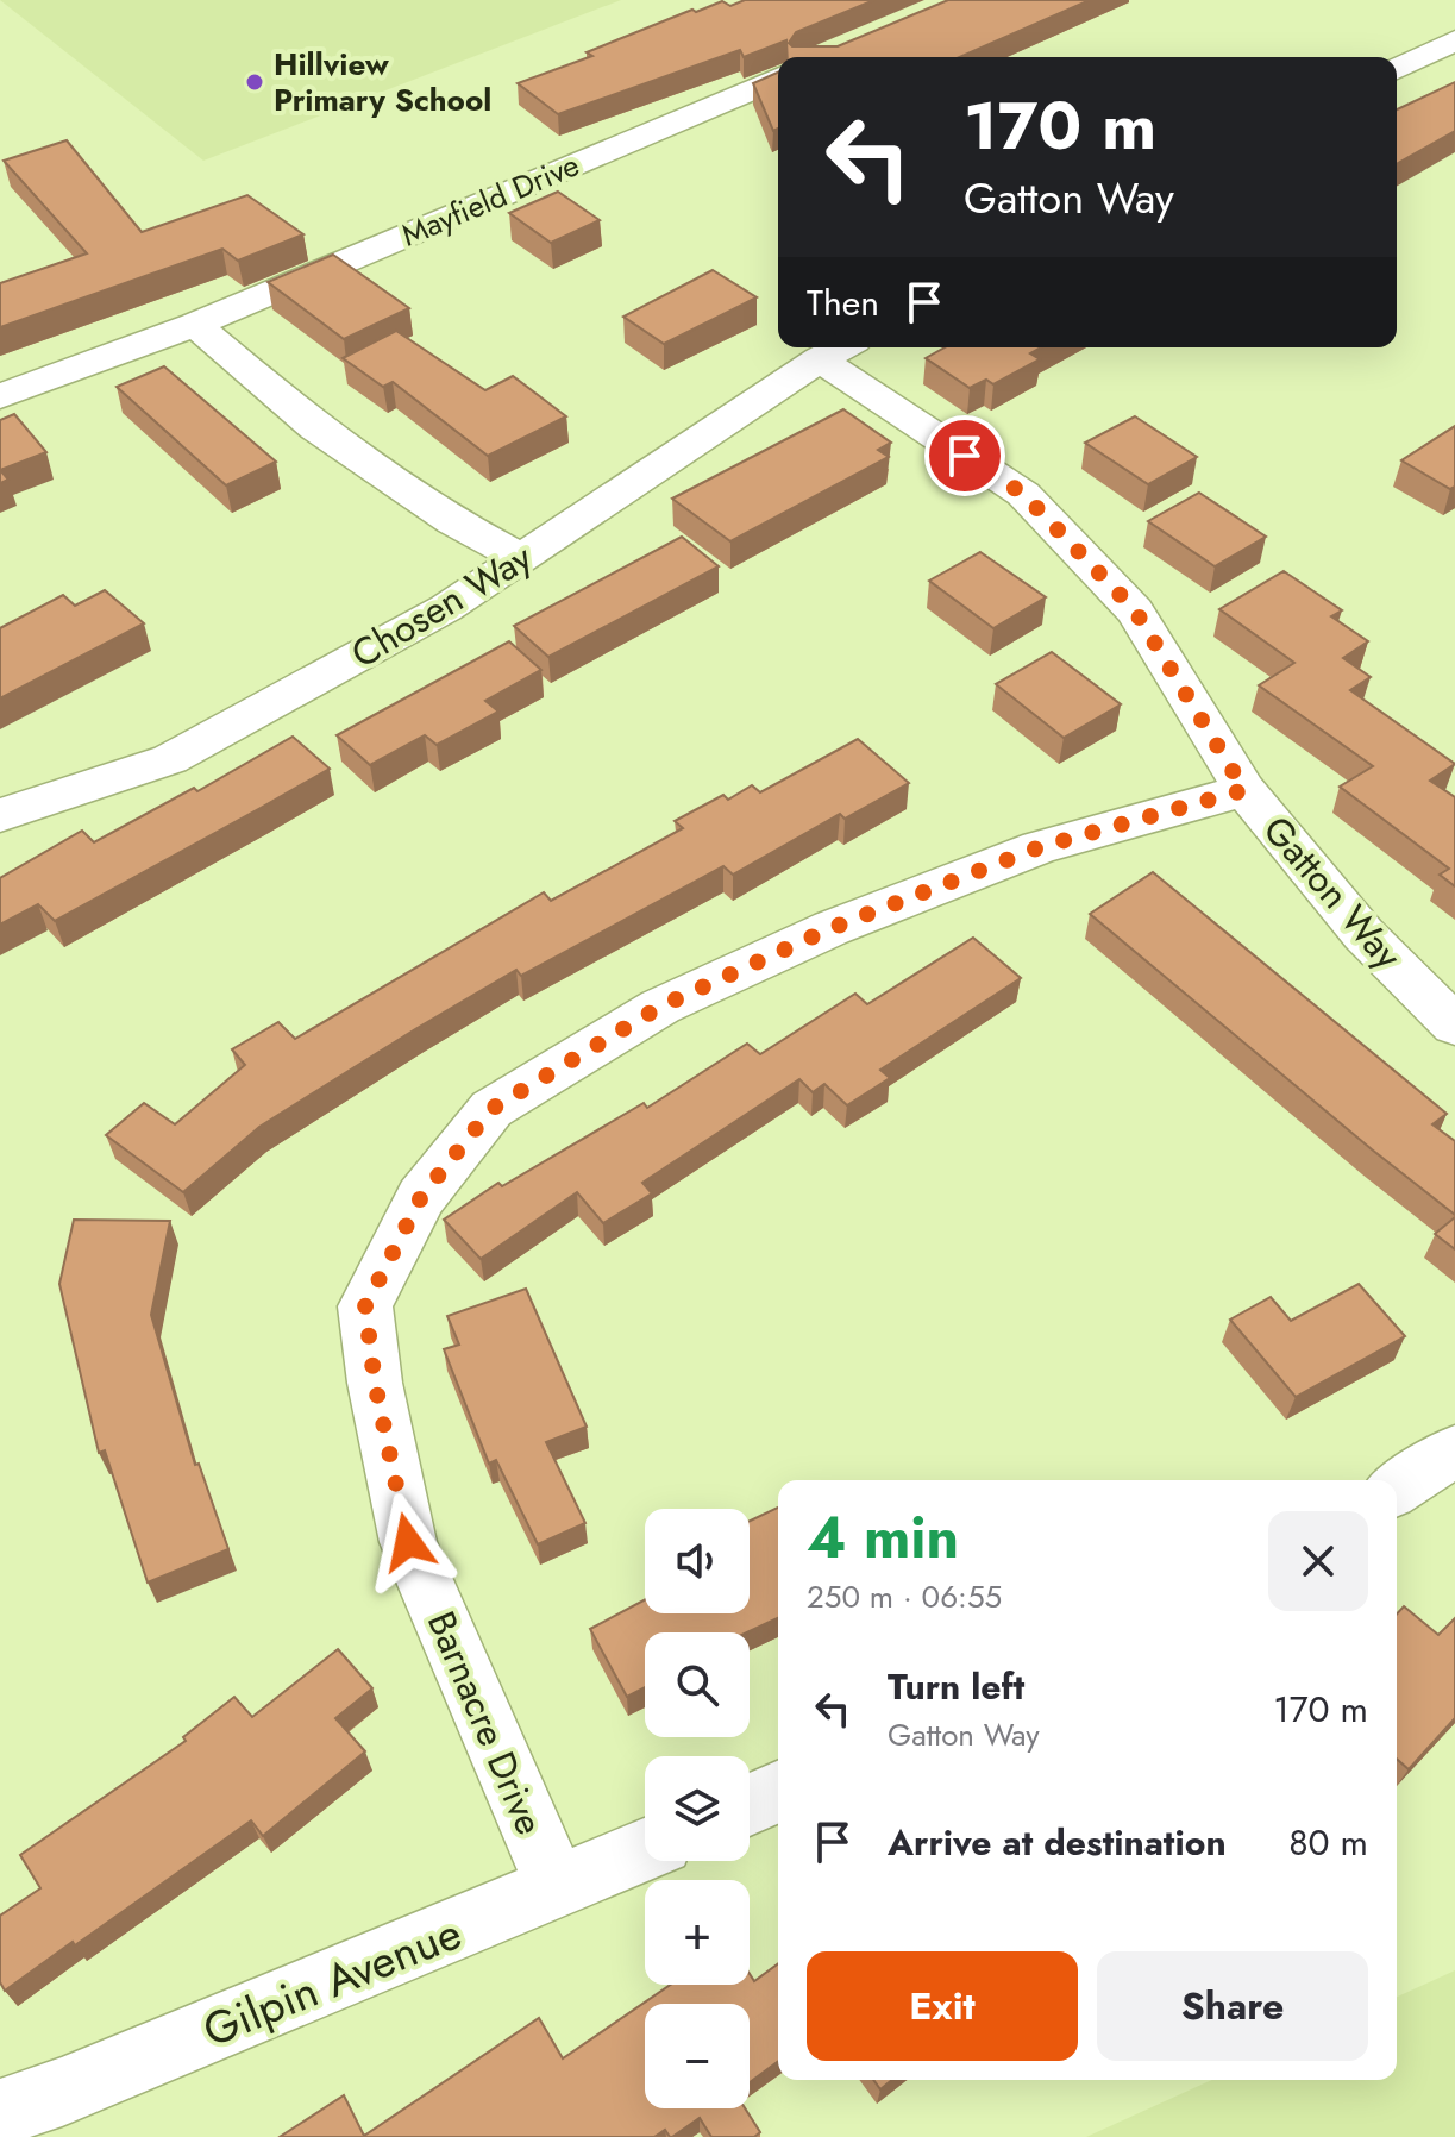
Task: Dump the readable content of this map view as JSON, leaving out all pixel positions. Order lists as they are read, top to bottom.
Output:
{
  "streets": {
    "street": [
      "Mayfield Drive",
      "Chosen Way",
      "Gatton Way",
      "Barnacre Drive",
      "Gilpin Avenue"
    ]
  },
  "crossings": [
    ["Chosen Way", "Gatton Way"],
    ["Gatton Way", "Barnacre Drive"],
    ["Barnacre Drive", "Gilpin Avenue"]
  ],
  "places": ["Hillview Primary School"],
  "page": {
    "turn": ["170 m", "Gatton Way"],
    "then": "Then",
    "heading": ["4 min", "250 m · 06:55"],
    "map_buttons": ["+", "−"],
    "list": [
      {
        "name": "Turn left",
        "note": "Gatton Way",
        "value": "170 m"
      },
      {
        "name": "Arrive at destination",
        "value": "80 m"
      }
    ],
    "buttons": ["Exit", "Share"]
  }
}
